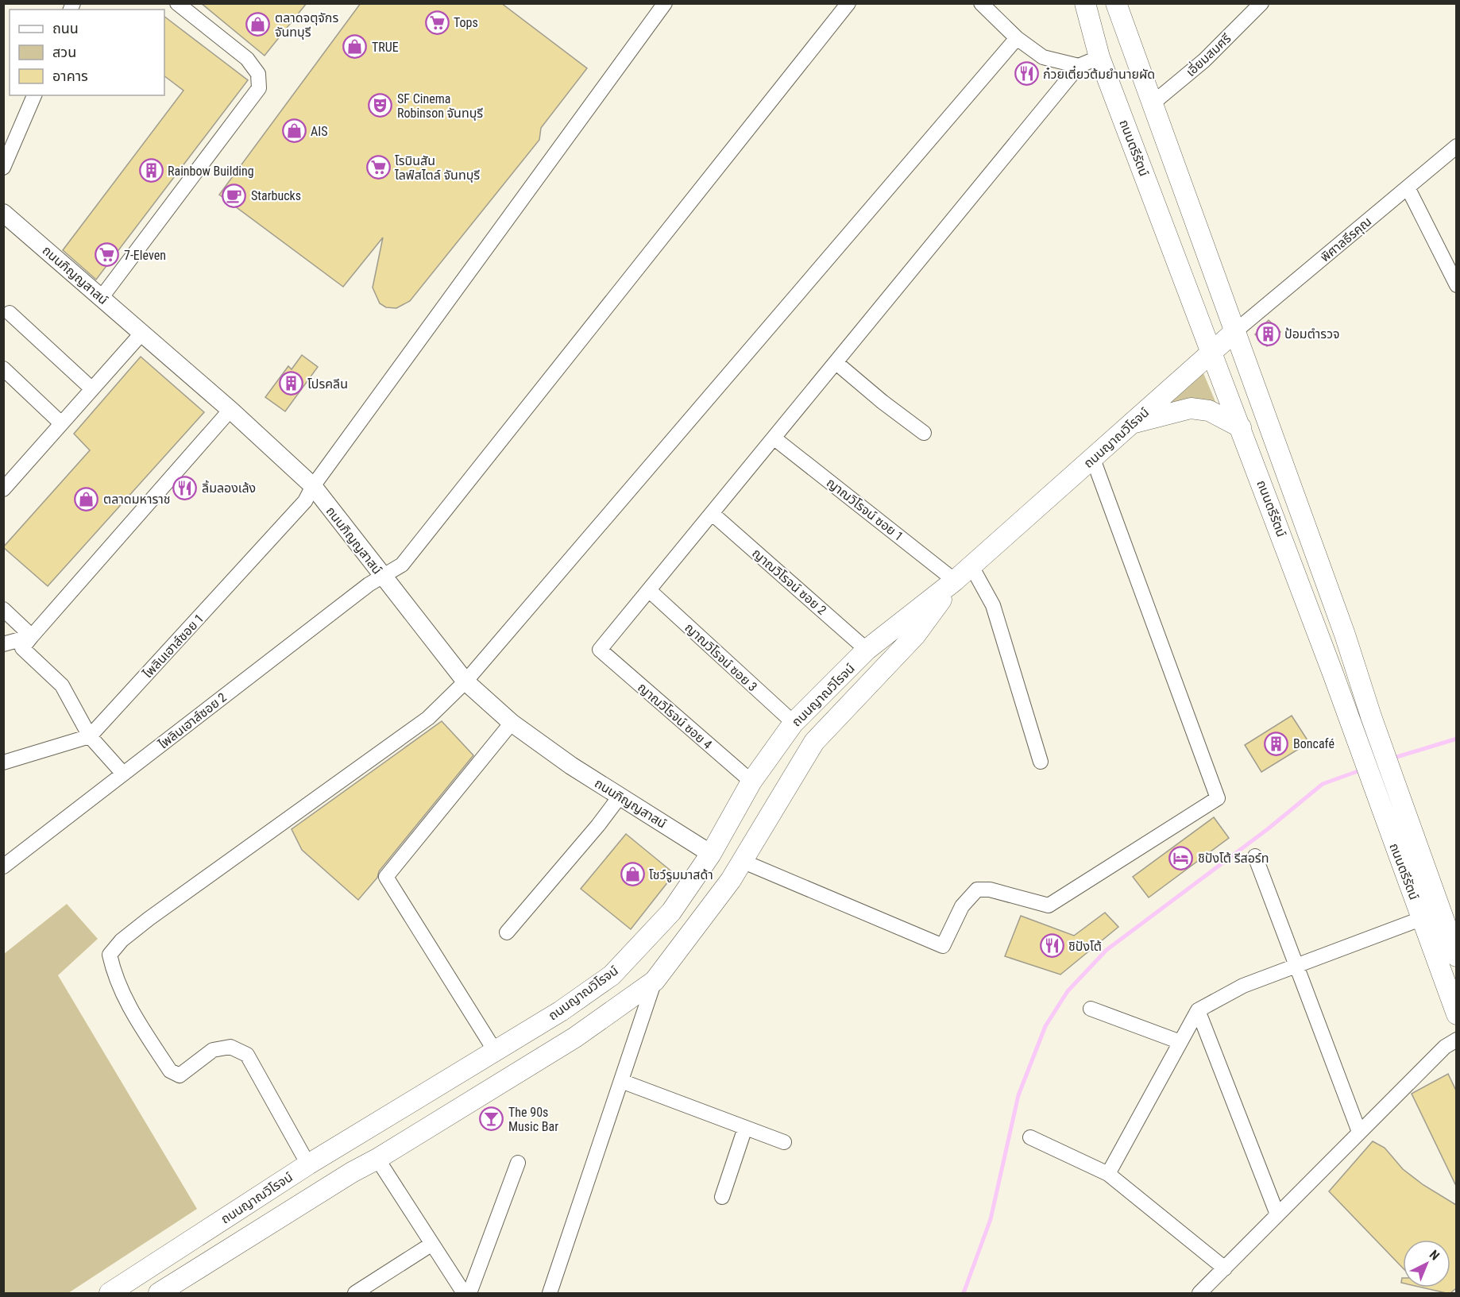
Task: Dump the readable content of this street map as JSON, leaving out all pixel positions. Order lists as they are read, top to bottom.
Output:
{
  "streets": {
    "main road": ["ถนนตรีรัตน์", "ถนนญาณวิโรจน์"],
    "street": [
      "เอี่ยมสมศรี",
      "พิศาลธีรคุณ",
      "ถนนภิญญสาสน์",
      "ญาณวิโรจน์ ซอย 1",
      "ญาณวิโรจน์ ซอย 2",
      "ไพลินเฮาส์ซอย 1",
      "ญาณวิโรจน์ ซอย 3",
      "ญาณวิโรจน์ ซอย 4",
      "ไพลินเฮาส์ซอย 2"
    ]
  },
  "crossings": [
    ["เอี่ยมสมศรี", "ถนนตรีรัตน์"],
    ["ถนนตรีรัตน์", "พิศาลธีรคุณ"],
    ["ถนนตรีรัตน์", "ถนนญาณวิโรจน์"],
    ["พิศาลธีรคุณ", "ถนนญาณวิโรจน์"],
    ["ถนนภิญญสาสน์", "ถนนญาณวิโรจน์"],
    ["ถนนภิญญสาสน์", "ไพลินเฮาส์ซอย 1"],
    ["ถนนภิญญสาสน์", "ไพลินเฮาส์ซอย 2"],
    ["ถนนญาณวิโรจน์", "ญาณวิโรจน์ ซอย 1"],
    ["ถนนญาณวิโรจน์", "ญาณวิโรจน์ ซอย 2"],
    ["ถนนญาณวิโรจน์", "ญาณวิโรจน์ ซอย 3"],
    ["ถนนญาณวิโรจน์", "ญาณวิโรจน์ ซอย 4"],
    ["ญาณวิโรจน์ ซอย 3", "ญาณวิโรจน์ ซอย 4"]
  ],
  "places": {
    "supermarket": ["Tops", "โรบินสัน ไลฟ์สไตล์ จันทบุรี", "7-Eleven"],
    "shop": [
      "ตลาดจตุจักร จันทบุรี",
      "TRUE",
      "AIS",
      "ตลาดมหาราช",
      "โชว์รูมมาสด้า"
    ],
    "restaurant": ["ก๋วยเตี๋ยวต้มยำนายผัด", "ลิ้มลองเล้ง", "ชิปังโต้"],
    "theatre": ["SF Cinema Robinson จันทบุรี"],
    "building": [
      "Rainbow Building",
      "ป้อมตำรวจ",
      "โปรคลีน",
      "Boncafé"
    ],
    "cafe": ["Starbucks"],
    "hotel": ["ชิปังโต้ รีสอร์ท"],
    "bar": ["The 90s Music Bar"]
  },
  "legend": ["ถนน", "สวน", "อาคาร"],
  "north": "top right"
}
